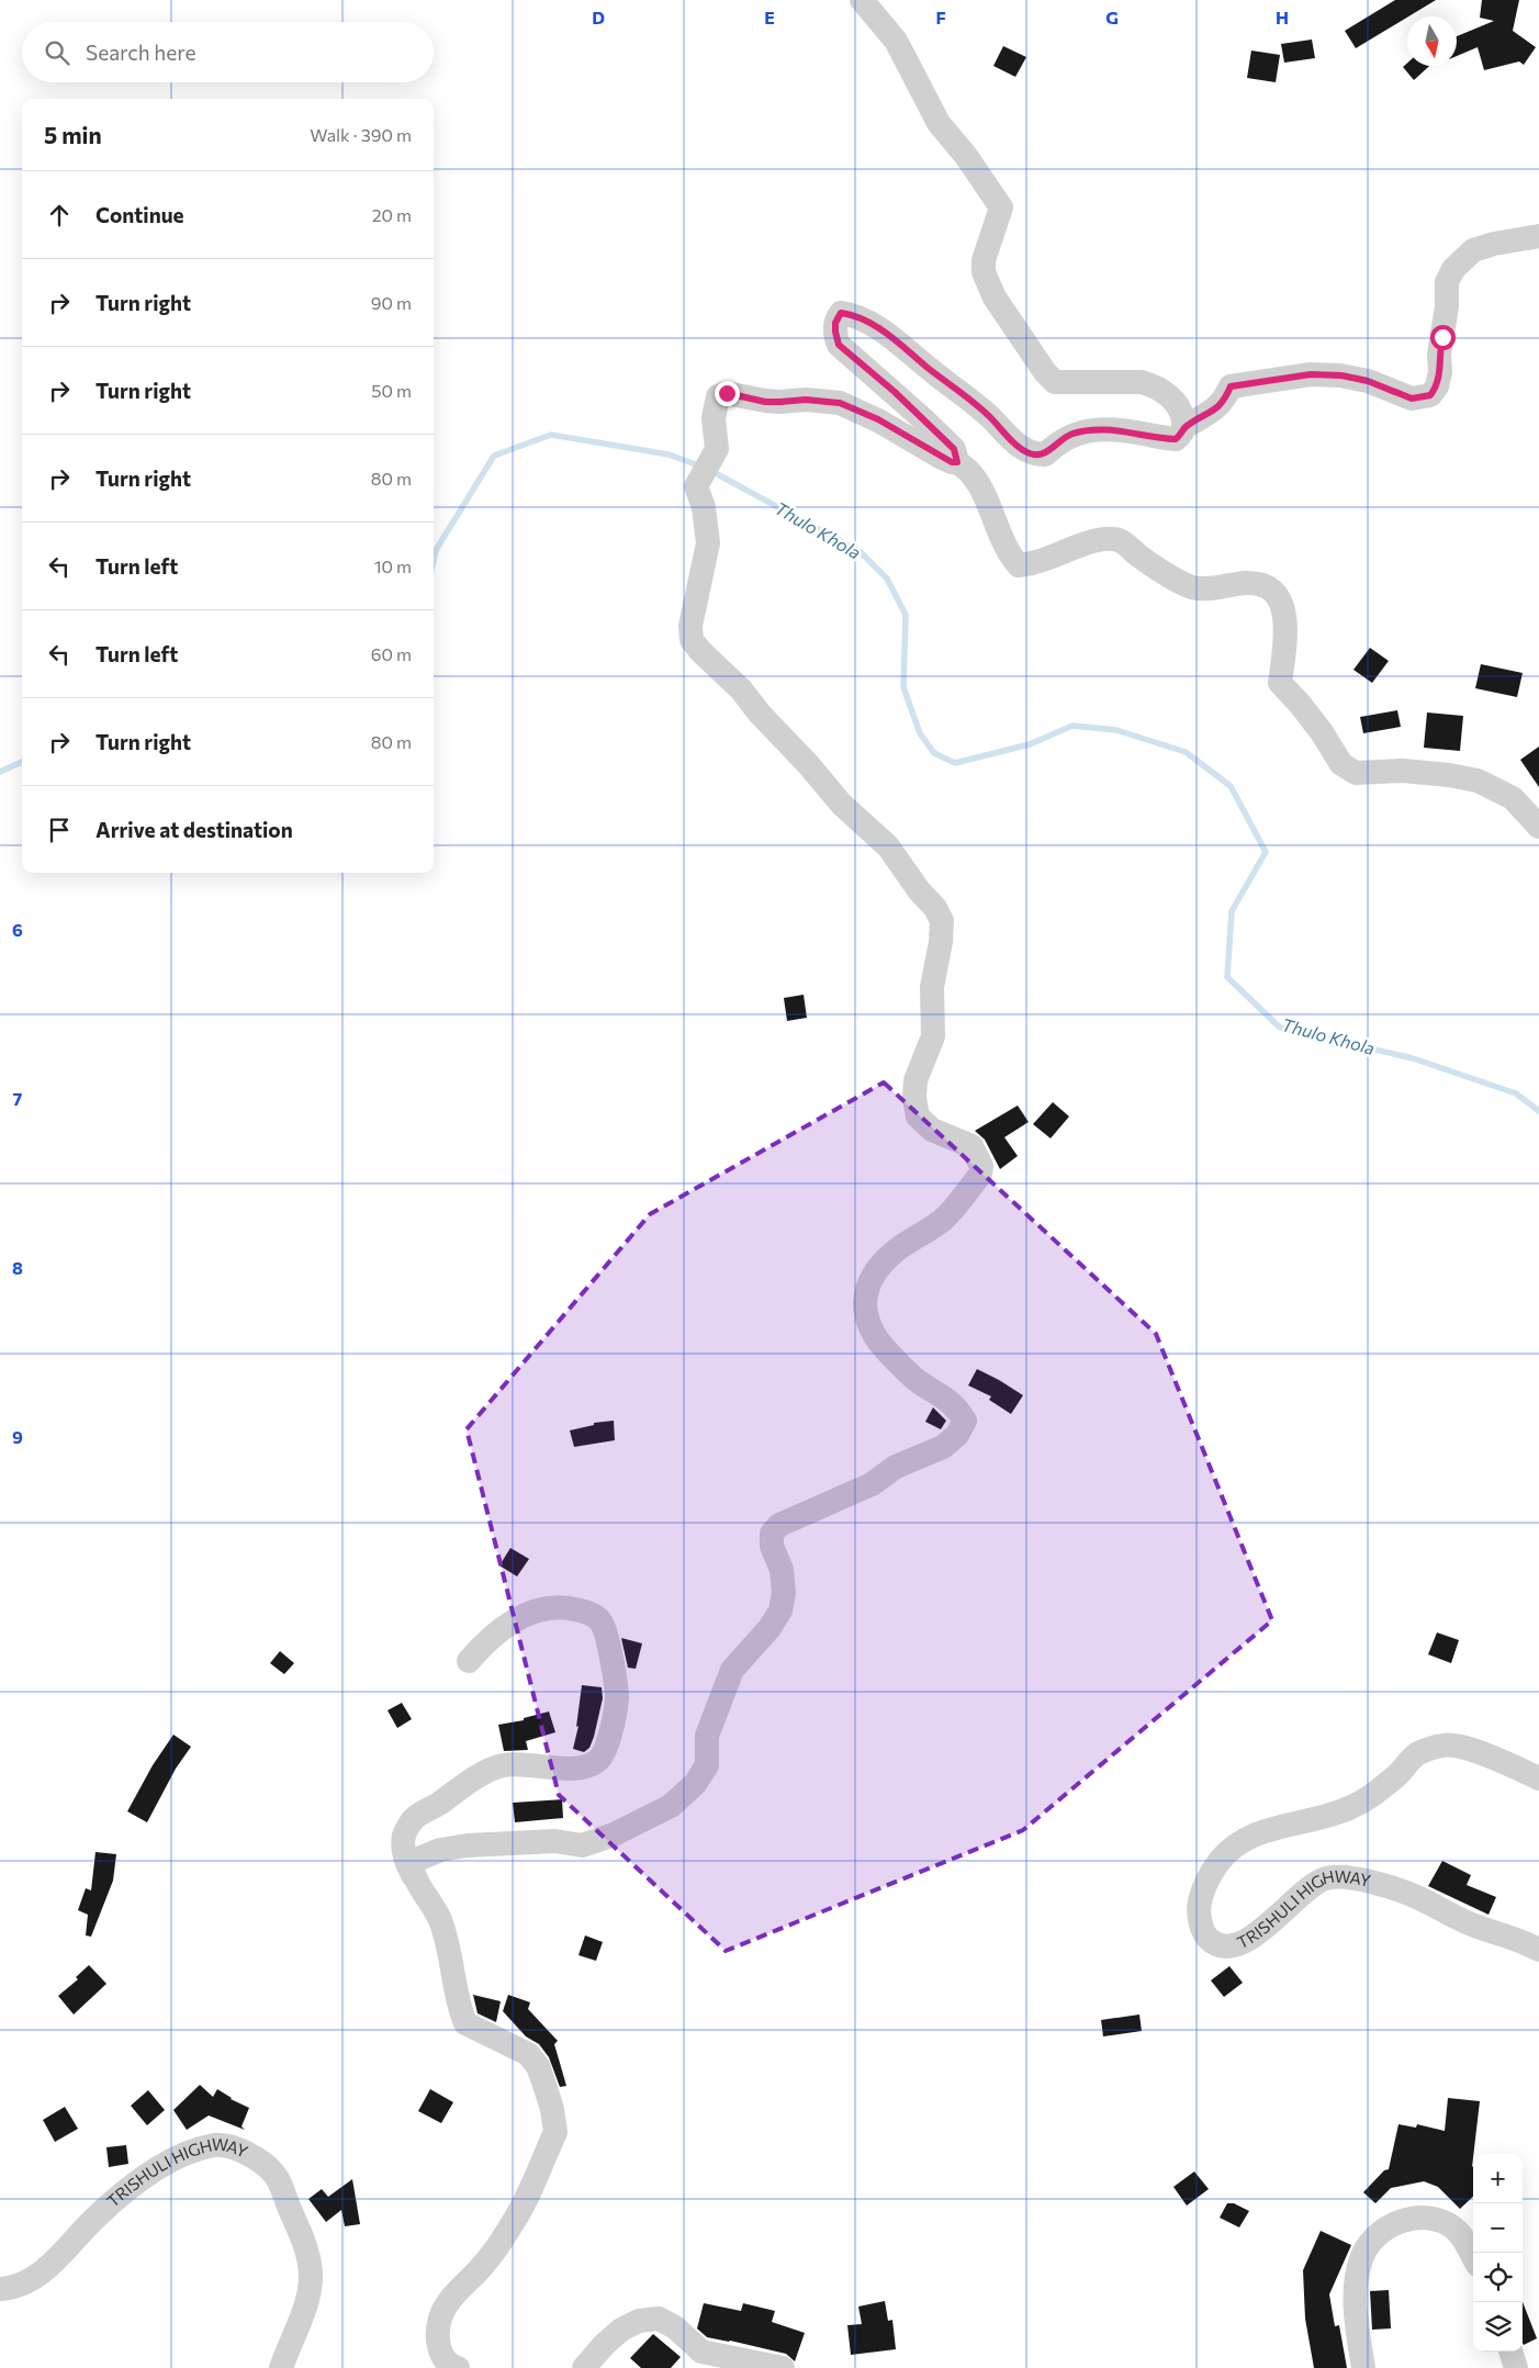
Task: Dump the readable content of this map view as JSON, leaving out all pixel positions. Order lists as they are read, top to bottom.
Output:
{
  "streets": {
    "street": ["TRISHULI HIGHWAY"]
  },
  "water": ["Thulo Khola"],
  "north": "bottom",
  "page": {
    "search": "Search here",
    "heading": ["5 min", "Walk · 390 m"],
    "list": [
      ["Continue", "20 m"],
      ["Turn right", "90 m"],
      ["Turn right", "50 m"],
      ["Turn right", "80 m"],
      ["Turn left", "10 m"],
      ["Turn left", "60 m"],
      ["Turn right", "80 m"],
      "Arrive at destination"
    ],
    "map_buttons": ["+", "−"]
  },
  "grid": {
    "columns": [
      "D",
      "E",
      "F",
      "G",
      "H"
    ],
    "rows": [
      "6",
      "7",
      "8",
      "9"
    ]
  }
}
